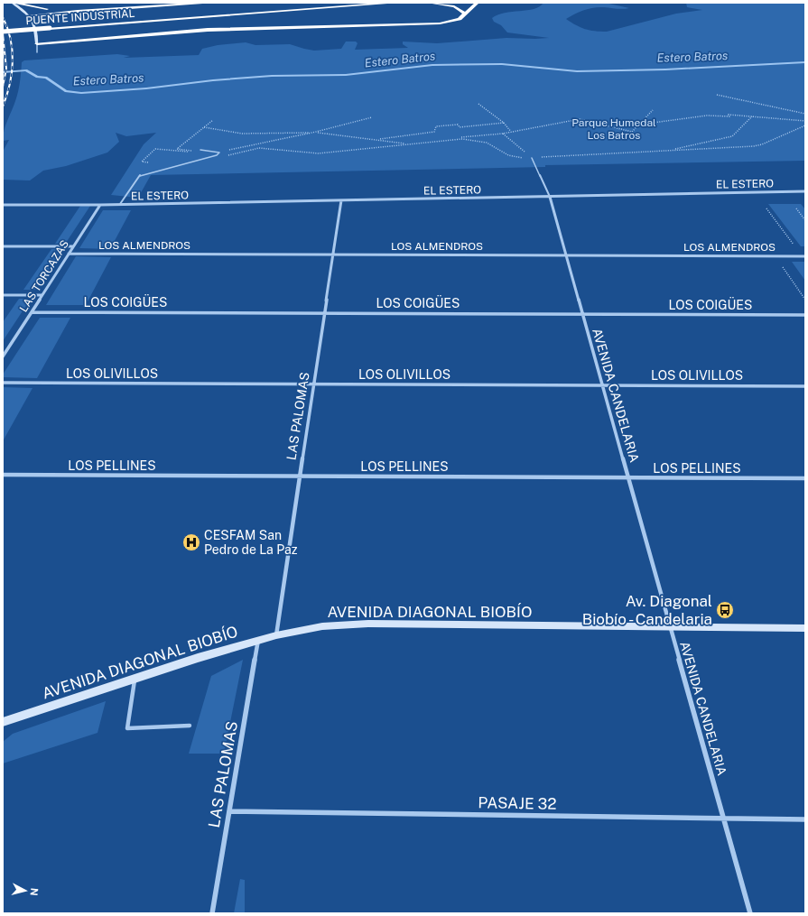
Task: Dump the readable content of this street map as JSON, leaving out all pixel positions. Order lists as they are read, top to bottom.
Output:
{
  "streets": {
    "highway": ["PUENTE INDUSTRIAL"],
    "main road": ["AVENIDA DIAGONAL BIOBÍO"],
    "street": [
      "EL ESTERO",
      "LOS ALMENDROS",
      "LAS TORCAZAS",
      "LOS COIGÜES",
      "LOS OLIVILLOS",
      "AVENIDA CANDELARIA",
      "LAS PALOMAS",
      "LOS PELLINES",
      "PASAJE 32"
    ]
  },
  "crossings": [
    ["EL ESTERO", "LAS TORCAZAS"],
    ["EL ESTERO", "AVENIDA CANDELARIA"],
    ["EL ESTERO", "LAS PALOMAS"],
    ["LOS ALMENDROS", "LAS TORCAZAS"],
    ["LOS ALMENDROS", "AVENIDA CANDELARIA"],
    ["LOS ALMENDROS", "LAS PALOMAS"],
    ["LAS TORCAZAS", "LOS COIGÜES"],
    ["LOS COIGÜES", "AVENIDA CANDELARIA"],
    ["LOS COIGÜES", "LAS PALOMAS"],
    ["LOS OLIVILLOS", "AVENIDA CANDELARIA"],
    ["LOS OLIVILLOS", "LAS PALOMAS"],
    ["AVENIDA CANDELARIA", "LOS PELLINES"],
    ["AVENIDA CANDELARIA", "AVENIDA DIAGONAL BIOBÍO"],
    ["AVENIDA CANDELARIA", "PASAJE 32"],
    ["LAS PALOMAS", "LOS PELLINES"],
    ["LAS PALOMAS", "AVENIDA DIAGONAL BIOBÍO"],
    ["LAS PALOMAS", "PASAJE 32"]
  ],
  "water": ["Estero Batros"],
  "parks": ["Parque Humedal Los Batros"],
  "places": {
    "hospital": ["CESFAM San Pedro de La Paz"],
    "bus stop": ["Av. Diagonal Biobío - Candelaria"]
  },
  "north": "right"
}
